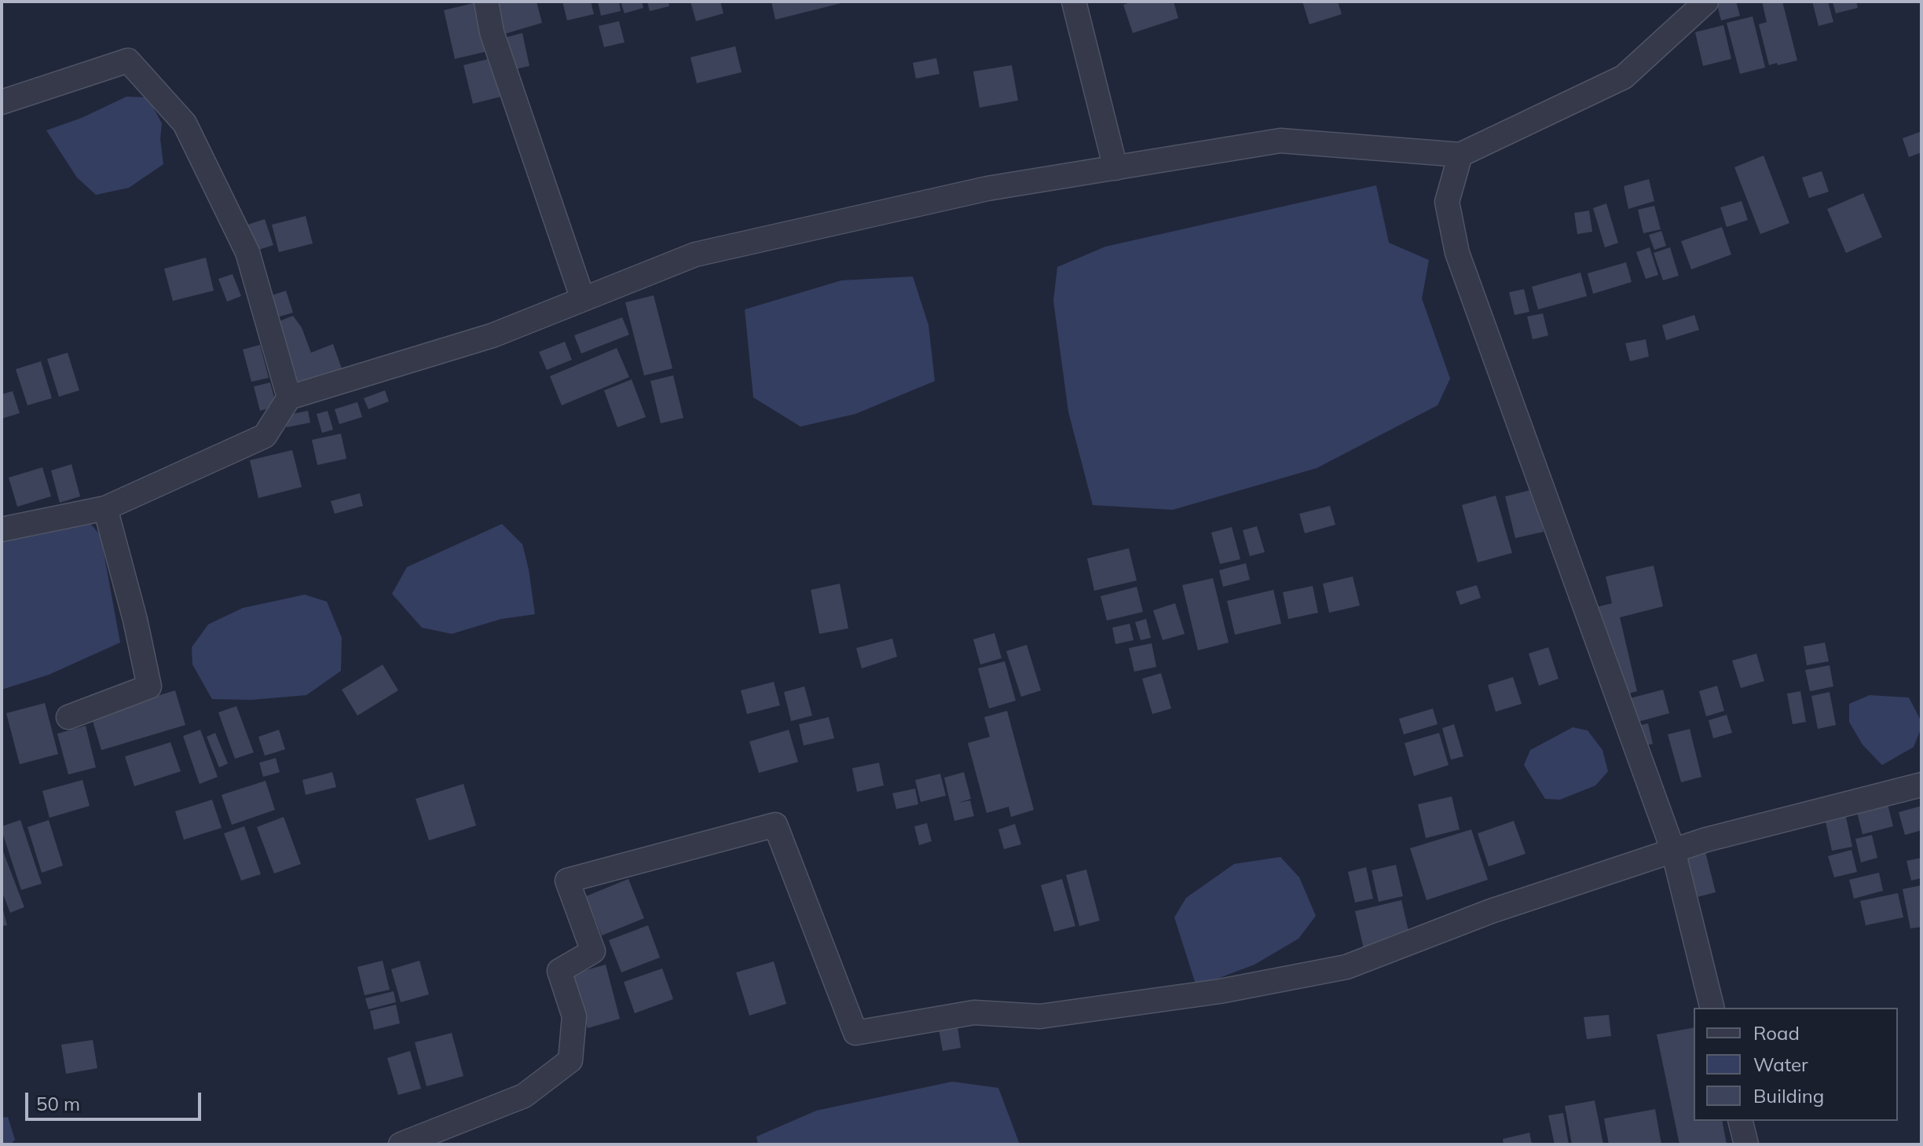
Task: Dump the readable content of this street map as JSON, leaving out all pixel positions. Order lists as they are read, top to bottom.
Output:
{
  "legend": ["Road", "Water", "Building"],
  "scale_bar": "50 m"
}
